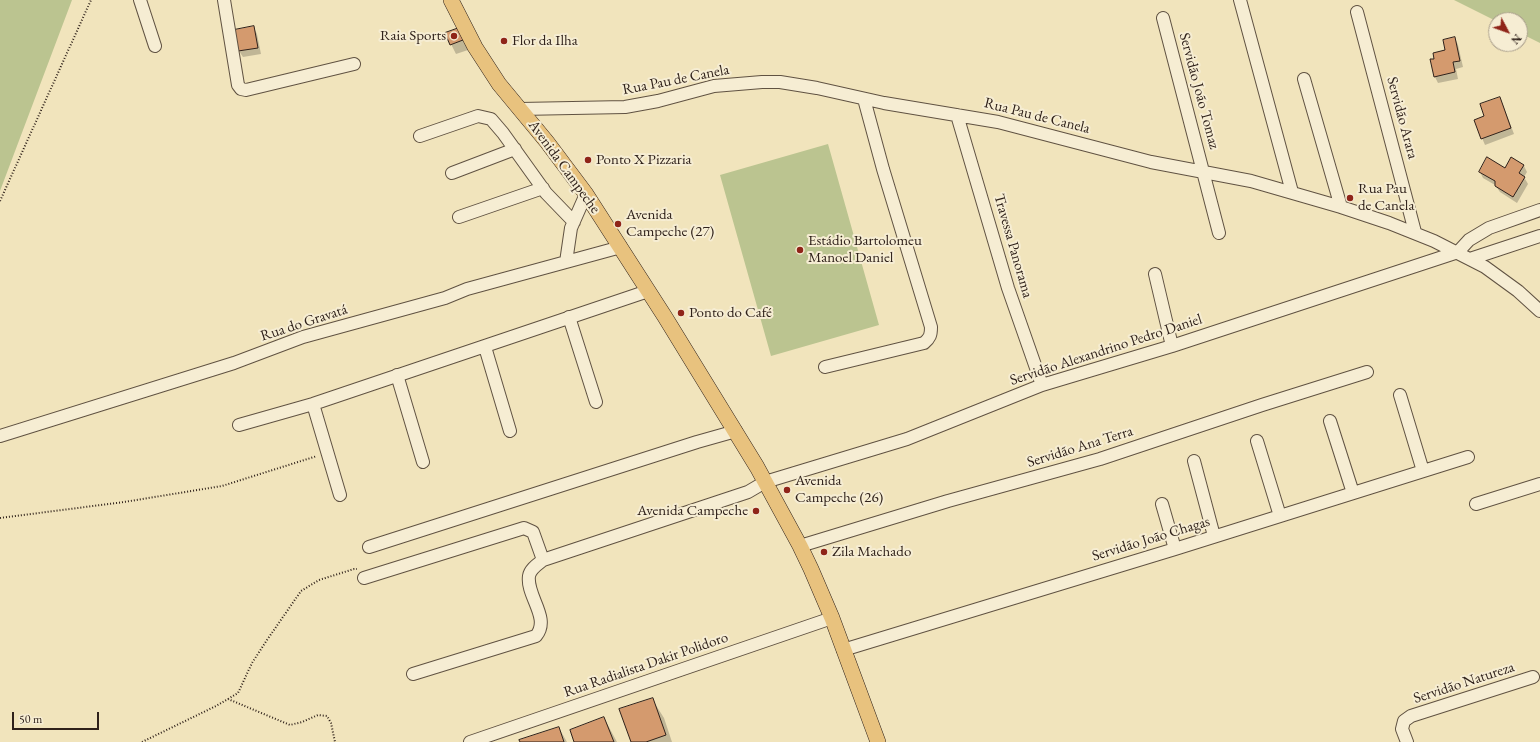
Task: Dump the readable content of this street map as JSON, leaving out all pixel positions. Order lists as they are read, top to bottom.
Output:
{
  "streets": {
    "main road": ["Avenida Campeche"],
    "street": [
      "Rua Pau de Canela",
      "Servidão João Tomaz",
      "Servidão Arara",
      "Travessa Panorama",
      "Rua do Gravatá",
      "Servidão Alexandrino Pedro Daniel",
      "Servidão Ana Terra",
      "Servidão João Chagas",
      "Rua Radialista Dakir Polidoro",
      "Servidão Natureza"
    ]
  },
  "crossings": [
    ["Rua Pau de Canela", "Servidão João Tomaz"],
    ["Rua Pau de Canela", "Servidão Arara"],
    ["Rua Pau de Canela", "Avenida Campeche"],
    ["Rua Pau de Canela", "Travessa Panorama"],
    ["Rua Pau de Canela", "Servidão Alexandrino Pedro Daniel"],
    ["Avenida Campeche", "Rua do Gravatá"],
    ["Avenida Campeche", "Servidão Alexandrino Pedro Daniel"],
    ["Avenida Campeche", "Servidão Ana Terra"],
    ["Avenida Campeche", "Servidão João Chagas"],
    ["Avenida Campeche", "Rua Radialista Dakir Polidoro"],
    ["Travessa Panorama", "Servidão Alexandrino Pedro Daniel"]
  ],
  "places": [
    "Raia Sports",
    "Flor da Ilha",
    "Ponto X Pizzaria",
    "Rua Pau de Canela",
    "Avenida Campeche (27)",
    "Estádio Bartolomeu Manoel Daniel",
    "Ponto do Café",
    "Avenida Campeche (26)",
    "Avenida Campeche",
    "Zila Machado"
  ],
  "scale_bar": "50 m",
  "north": "bottom right"
}
